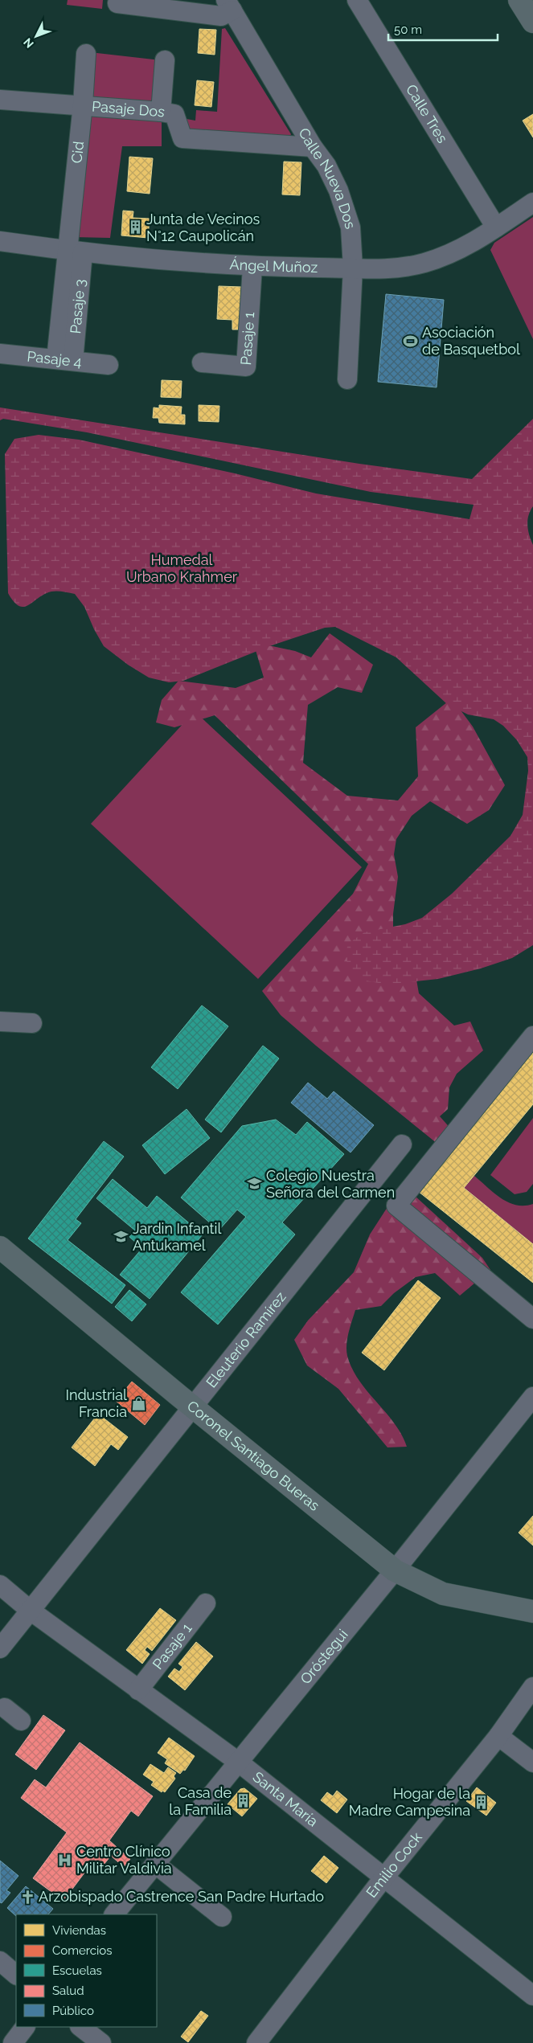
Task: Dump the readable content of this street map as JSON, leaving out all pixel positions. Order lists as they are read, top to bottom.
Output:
{
  "streets": {
    "main road": ["Coronel Santiago Bueras"],
    "street": [
      "Pasaje Dos",
      "Calle Tres",
      "Cid",
      "Calle Nueva Dos",
      "Ángel Muñoz",
      "Pasaje 3",
      "Pasaje 1",
      "Pasaje 4",
      "Eleuterio Ramírez",
      "Oróstegui",
      "Santa María",
      "Emilio Cock"
    ]
  },
  "crossings": [
    ["Pasaje Dos", "Cid"],
    ["Pasaje Dos", "Calle Nueva Dos"],
    ["Calle Tres", "Ángel Muñoz"],
    ["Cid", "Ángel Muñoz"],
    ["Cid", "Pasaje 3"],
    ["Calle Nueva Dos", "Ángel Muñoz"],
    ["Ángel Muñoz", "Pasaje 3"],
    ["Ángel Muñoz", "Pasaje 1"],
    ["Pasaje 3", "Pasaje 4"],
    ["Pasaje 1", "Santa María"],
    ["Eleuterio Ramírez", "Coronel Santiago Bueras"],
    ["Eleuterio Ramírez", "Santa María"],
    ["Coronel Santiago Bueras", "Oróstegui"],
    ["Oróstegui", "Santa María"],
    ["Santa María", "Emilio Cock"]
  ],
  "parks": ["Humedal Urbano Krahmer"],
  "places": {
    "building": ["Junta de Vecinos N°12 Caupolicán", "Casa de la Familia", "Hogar de la Madre Campesina"],
    "sports": ["Asociación de Basquetbol"],
    "school or university": ["Colegio Nuestra Señora del Carmen", "Jardin Infantil Antukamel"],
    "shop": ["Industrial Francia"],
    "hospital": ["Centro Clínico Militar Valdivia"],
    "church": ["Arzobispado Castrence San Padre Hurtado"]
  },
  "legend": [
    "Viviendas",
    "Comercios",
    "Escuelas",
    "Salud",
    "Público"
  ],
  "scale_bar": "50 m",
  "north": "bottom left"
}
